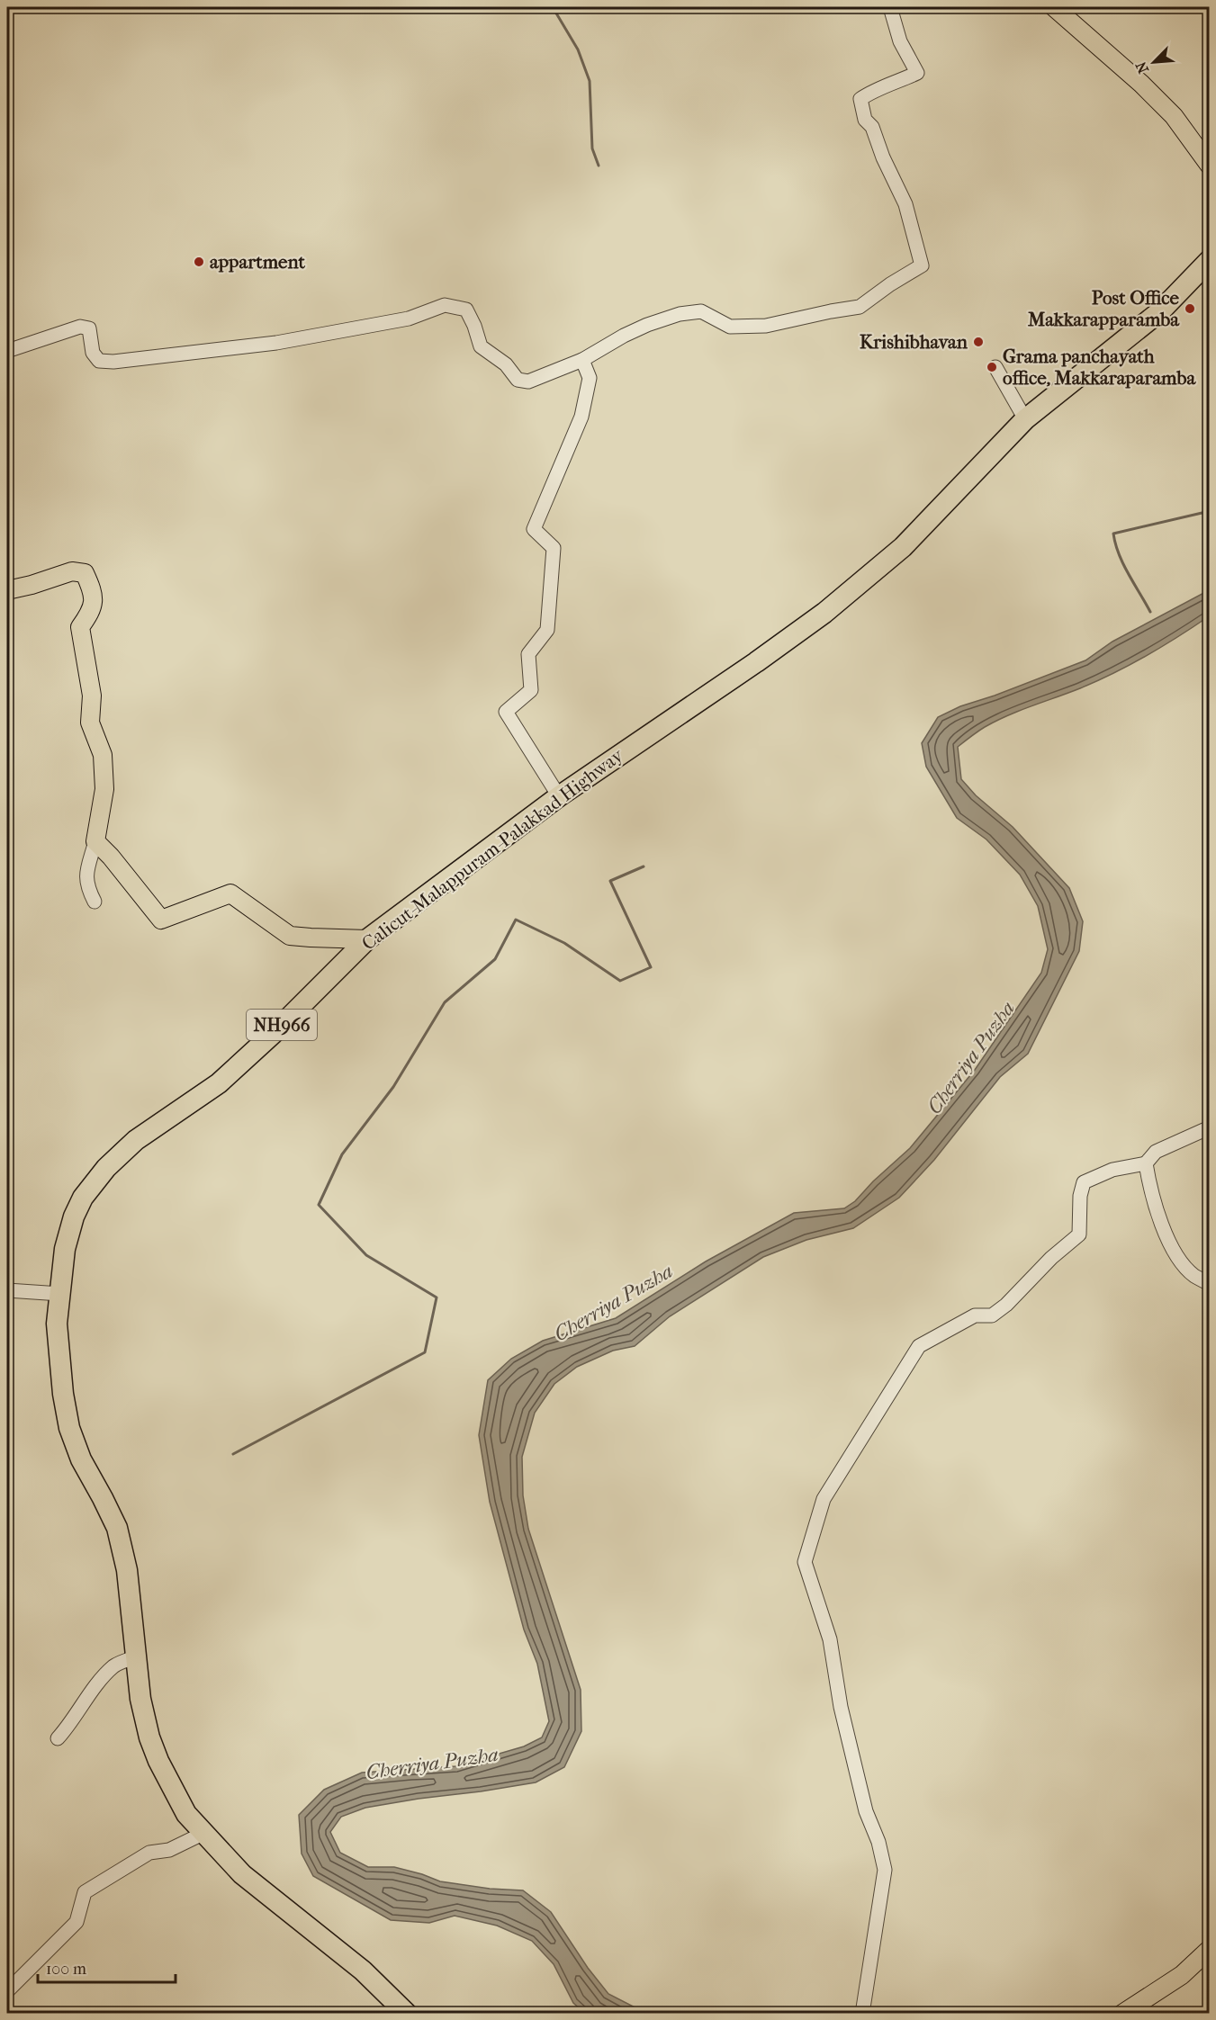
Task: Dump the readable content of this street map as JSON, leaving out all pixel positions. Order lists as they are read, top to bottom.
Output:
{
  "streets": {
    "highway": ["Calicut-Malappuram-Palakkad Highway", "NH966"]
  },
  "water": ["Cherriya Puzha"],
  "places": [
    "appartment",
    "Post Office Makkarapparamba",
    "Krishibhavan",
    "Grama panchayath office, Makkaraparamba"
  ],
  "scale_bar": "100 m",
  "north": "bottom left"
}
